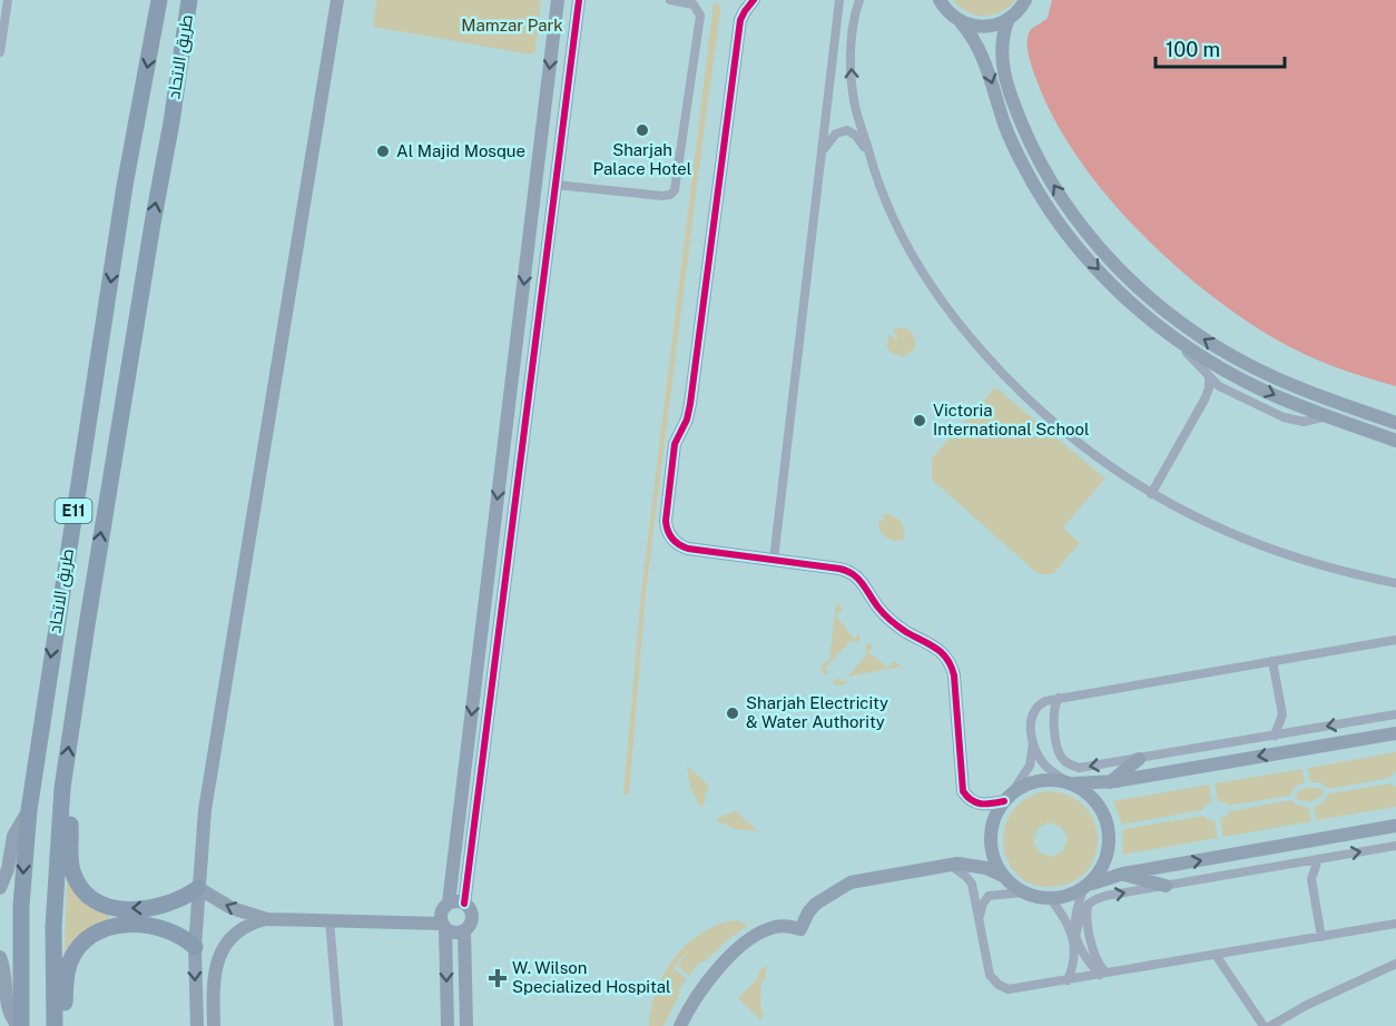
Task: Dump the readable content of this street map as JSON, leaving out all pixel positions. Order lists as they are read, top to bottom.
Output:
{
  "streets": {
    "highway": ["طريق الاتحاد", "E11"]
  },
  "parks": ["Mamzar Park"],
  "places": {
    "other": [
      "Sharjah Palace Hotel",
      "Al Majid Mosque",
      "Victoria International School",
      "Sharjah Electricity & Water Authority"
    ],
    "health": ["W. Wilson Specialized Hospital"]
  },
  "scale_bar": "100 m"
}
